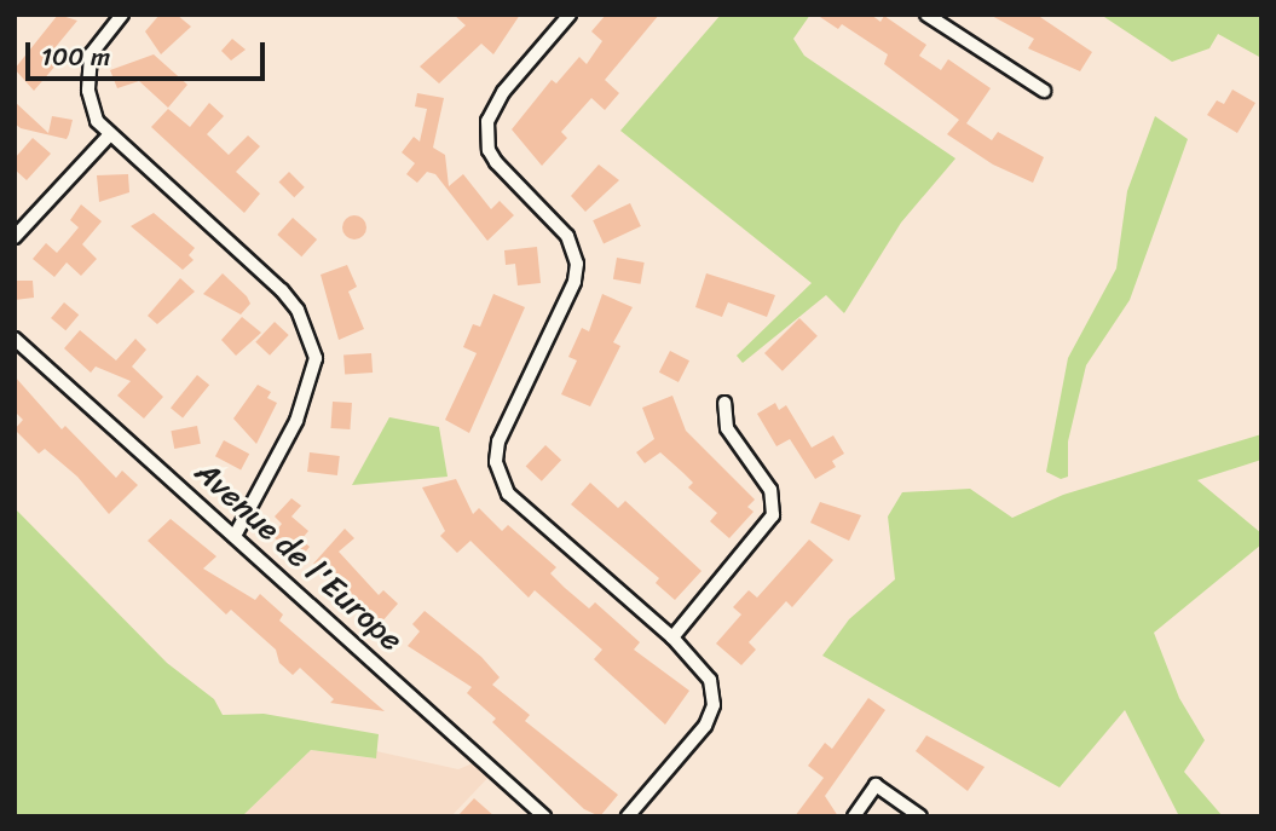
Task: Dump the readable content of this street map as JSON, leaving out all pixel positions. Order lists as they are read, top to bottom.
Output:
{
  "streets": {
    "street": ["Avenue de l'Europe"]
  },
  "scale_bar": "100 m"
}
